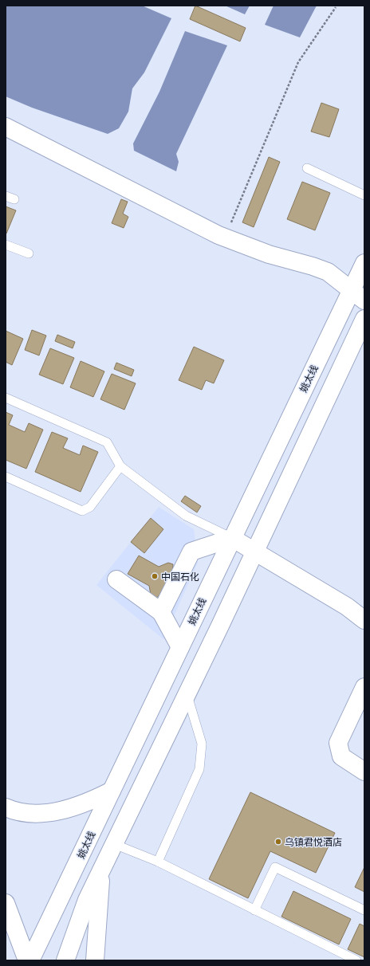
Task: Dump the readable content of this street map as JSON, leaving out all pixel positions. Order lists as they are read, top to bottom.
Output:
{
  "streets": {
    "main road": ["姚太线"]
  },
  "places": ["中国石化", "乌镇君悦酒店"]
}
